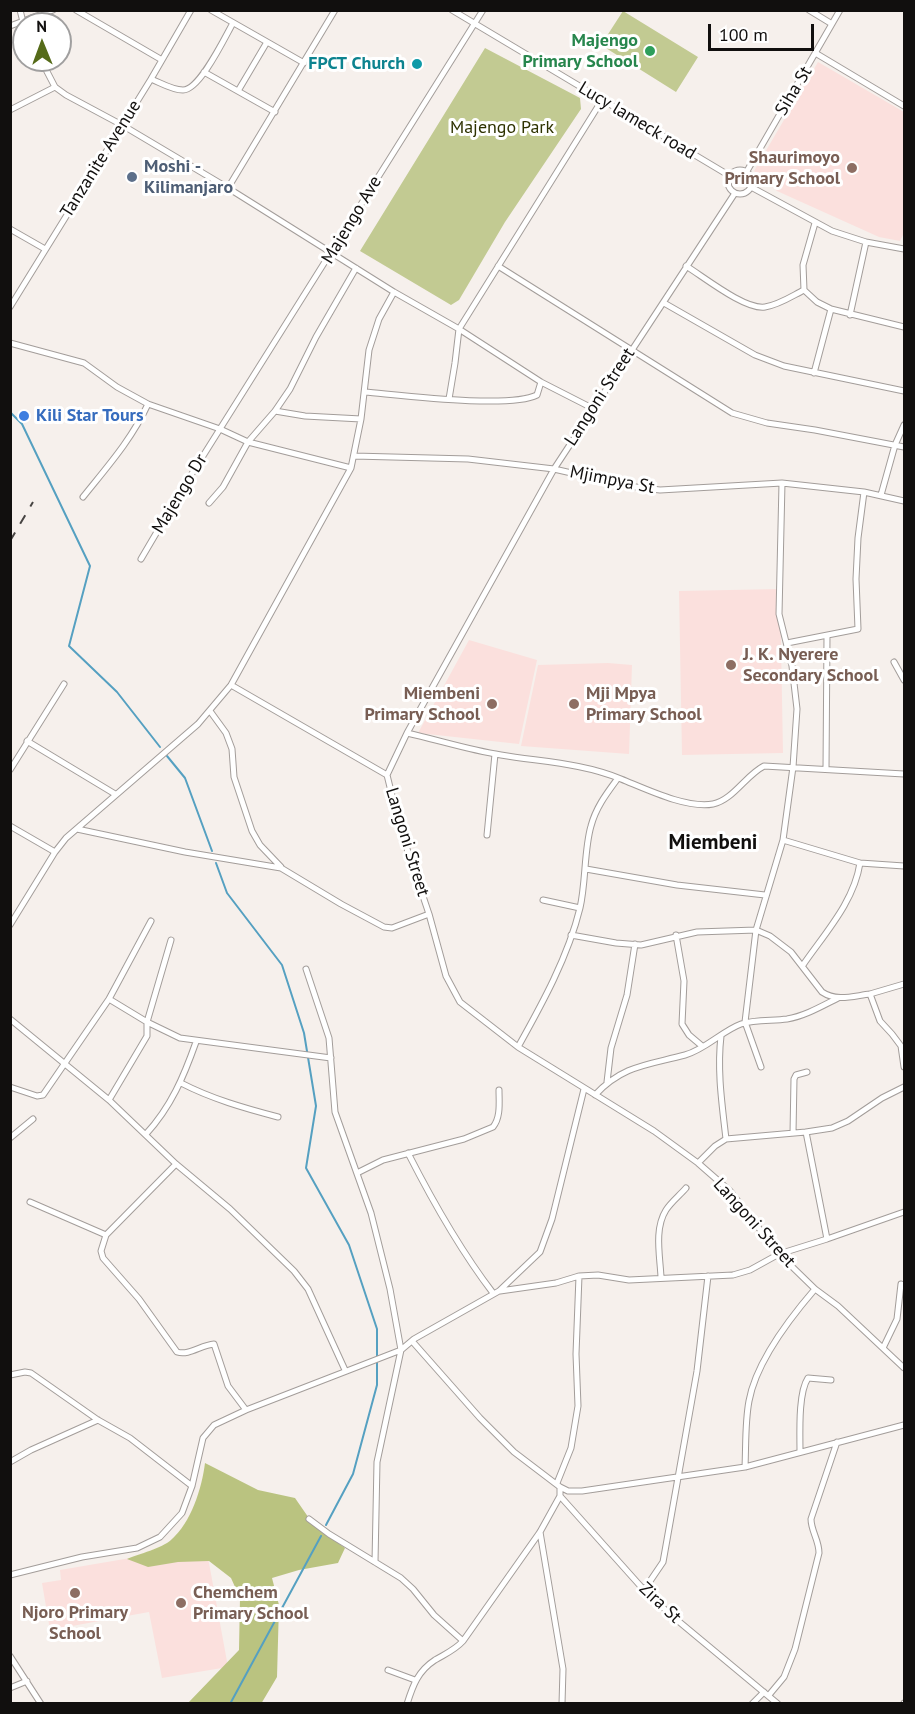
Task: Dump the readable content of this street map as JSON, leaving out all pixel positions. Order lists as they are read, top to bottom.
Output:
{
  "streets": {
    "street": [
      "Siha St",
      "Lucy lameck road",
      "Tanzanite Avenue",
      "Majengo Ave",
      "Langoni Street",
      "Mjimpya St",
      "Majengo Dr",
      "Zira St"
    ]
  },
  "crossings": [
    ["Siha St", "Lucy lameck road"],
    ["Siha St", "Langoni Street"],
    ["Lucy lameck road", "Majengo Ave"],
    ["Lucy lameck road", "Langoni Street"],
    ["Majengo Ave", "Majengo Dr"],
    ["Langoni Street", "Mjimpya St"]
  ],
  "districts": ["Miembeni"],
  "parks": ["Majengo Park"],
  "places": [
    "Majengo Primary School",
    "FPCT Church",
    "Shaurimoyo Primary School",
    "Moshi - Kilimanjaro",
    "Kili Star Tours",
    "J. K. Nyerere Secondary School",
    "Miembeni Primary School",
    "Mji Mpya Primary School",
    "Njoro Primary School",
    "Chemchem Primary School"
  ],
  "scale_bar": "100 m",
  "north": "top"
}
